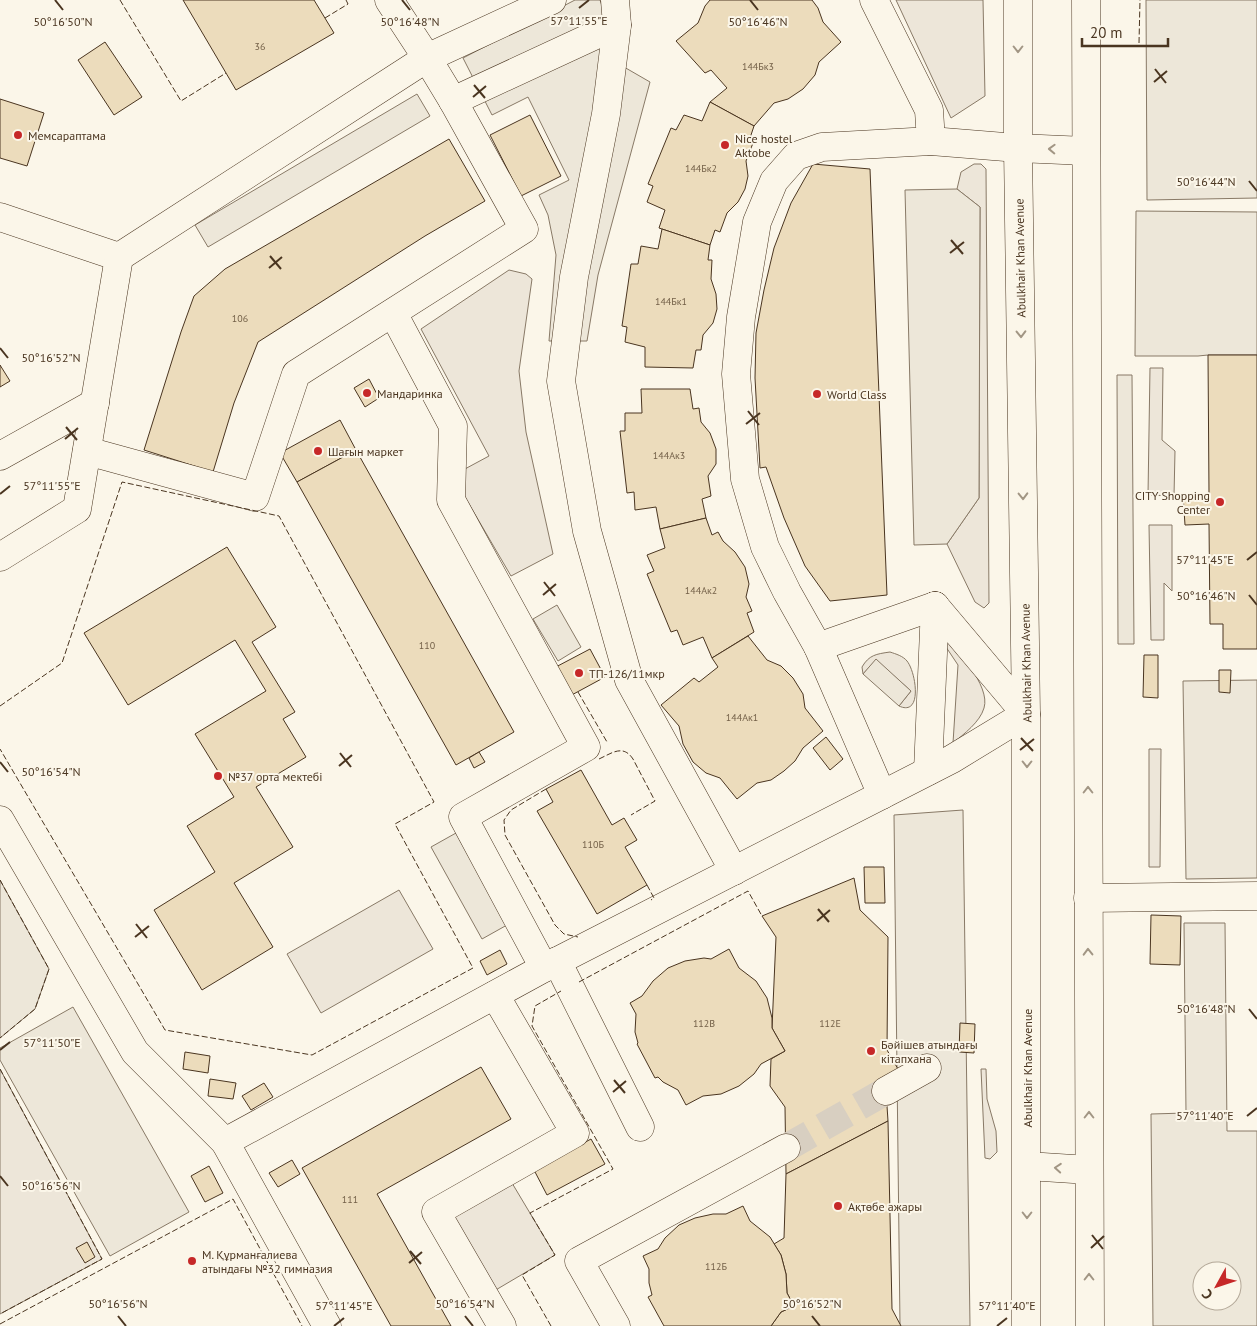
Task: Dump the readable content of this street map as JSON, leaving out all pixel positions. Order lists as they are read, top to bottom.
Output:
{
  "streets": {
    "main road": ["Abulkhair Khan Avenue"]
  },
  "places": [
    "Мемсараптама",
    "Nice hostel Aktobe",
    "Мандаринка",
    "World Class",
    "Шағын маркет",
    "CITY Shopping Center",
    "ТП-126/11мкр",
    "№37 орта мектебі",
    "Бәйішев атындағы кітапхана",
    "Ақтөбе ажары",
    "М. Құрманғалиева атындағы №32 гимназия"
  ],
  "house_numbers": [
    "36",
    "144Бк3",
    "144Бк2",
    "144Бк1",
    "106",
    "144Ак3",
    "144Ак2",
    "110",
    "144Ак1",
    "110Б",
    "112В",
    "112Е",
    "111",
    "112Б"
  ],
  "scale_bar": "20 m",
  "north": "bottom left",
  "coordinates": [
    "57°11'55\"E",
    "50°16'50\"N",
    "50°16'48\"N",
    "50°16'46\"N",
    "50°16'44\"N",
    "50°16'52\"N",
    "57°11'45\"E",
    "50°16'54\"N",
    "57°11'50\"E",
    "57°11'40\"E",
    "50°16'56\"N"
  ]
}
